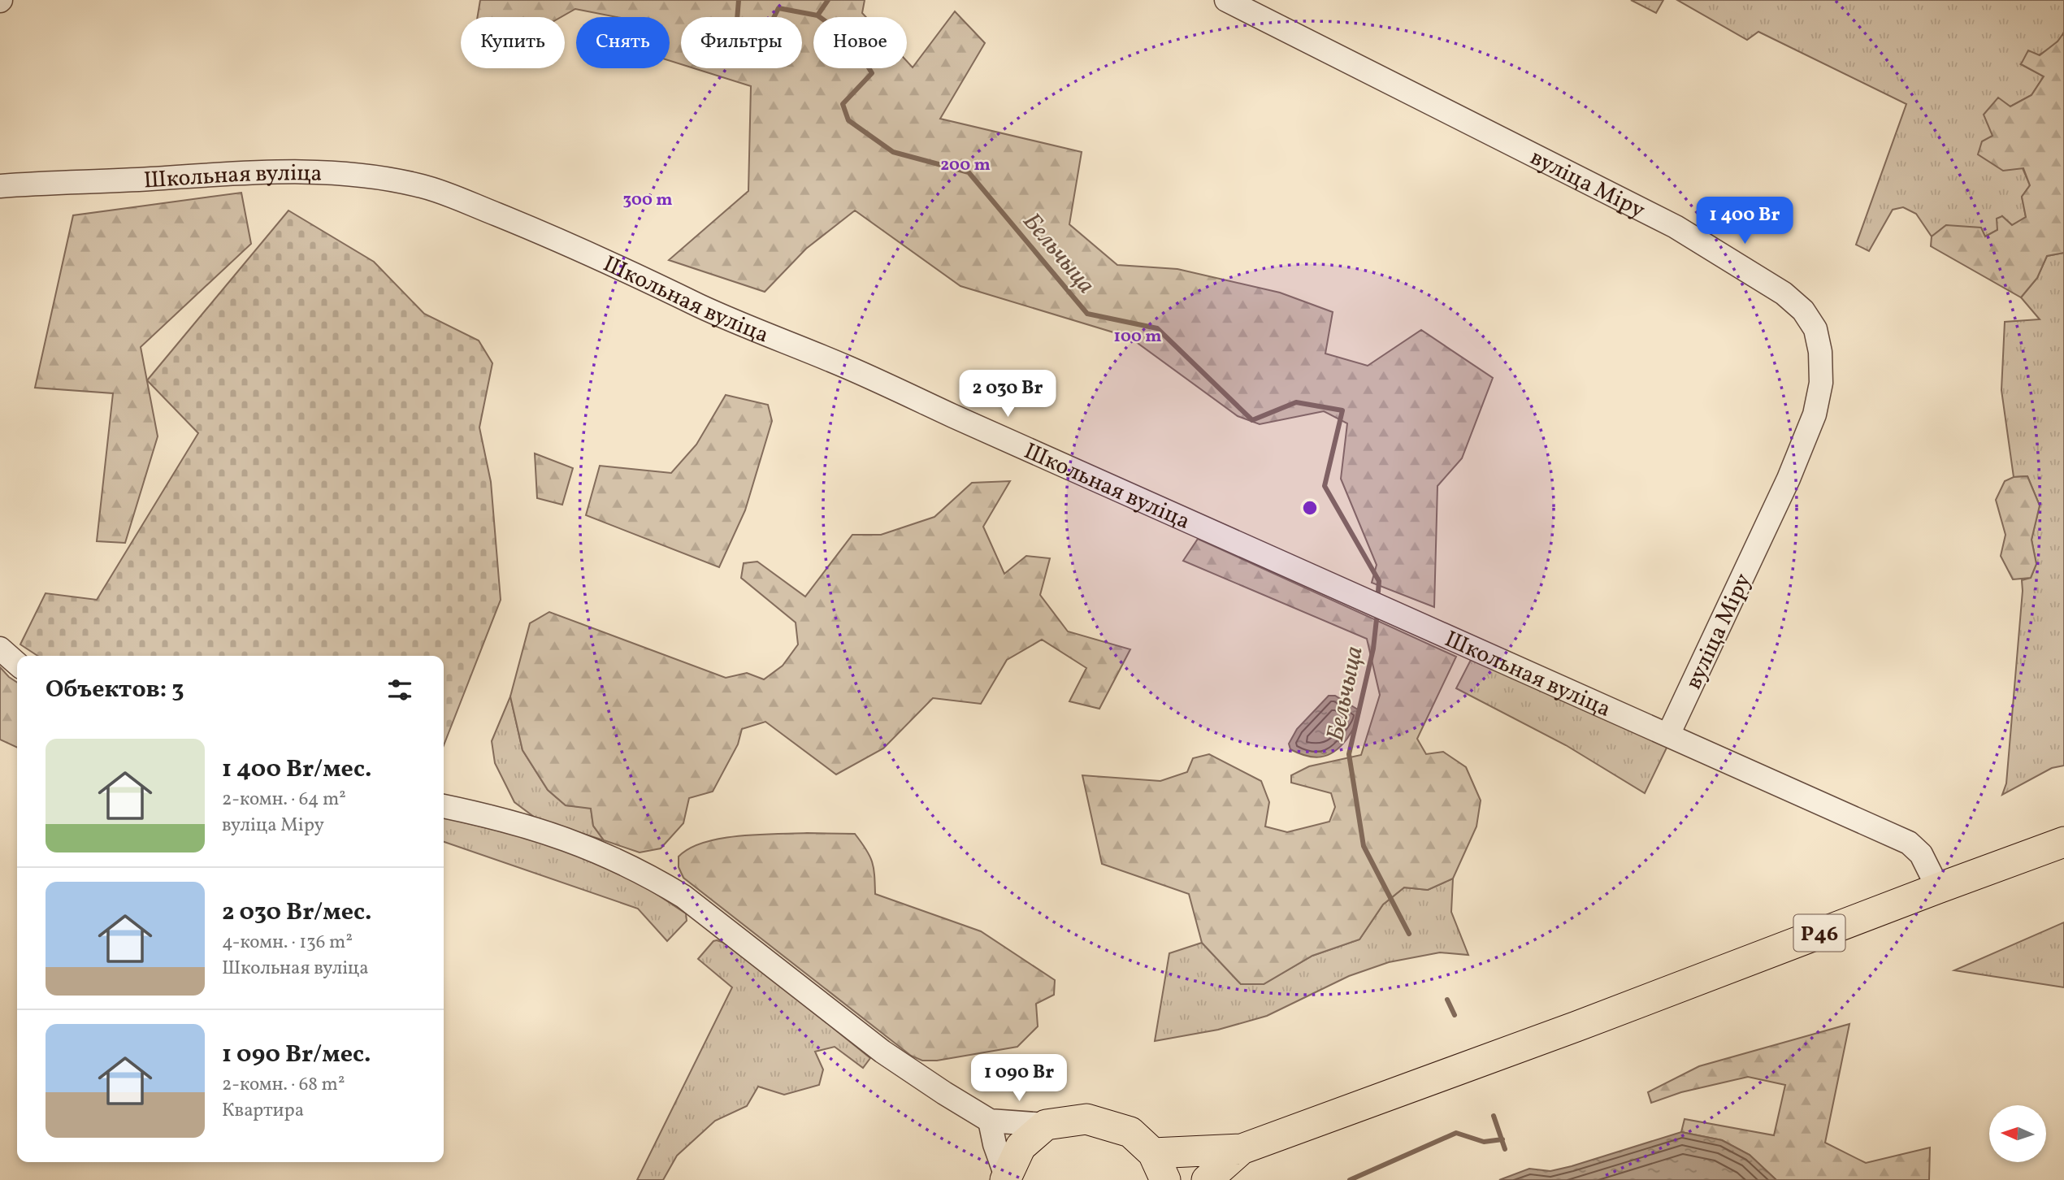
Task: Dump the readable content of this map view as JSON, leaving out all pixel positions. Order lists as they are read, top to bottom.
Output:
{
  "streets": {
    "main road": ["Р46"],
    "street": ["Школьная вуліца", "вуліца Міру"]
  },
  "crossings": [
    ["Школьная вуліца", "вуліца Міру"],
    ["Школьная вуліца", "Р46"]
  ],
  "water": ["Бельчыца"],
  "north": "left",
  "page": {
    "chip": [
      "Купить",
      "Снять",
      "Фильтры",
      "Новое"
    ],
    "price": ["1 400 Br", "2 030 Br", "1 090 Br"],
    "heading": "Объектов: 3",
    "list": [
      {
        "name": "1 400 Br/мес.",
        "note": "2-комн. · 64 m² · вуліца Міру"
      },
      {
        "name": "2 030 Br/мес.",
        "note": "4-комн. · 136 m² · Школьная вуліца"
      },
      {
        "name": "1 090 Br/мес.",
        "note": "2-комн. · 68 m² · Квартира"
      }
    ]
  },
  "rings": ["200 m", "300 m", "100 m"]
}
